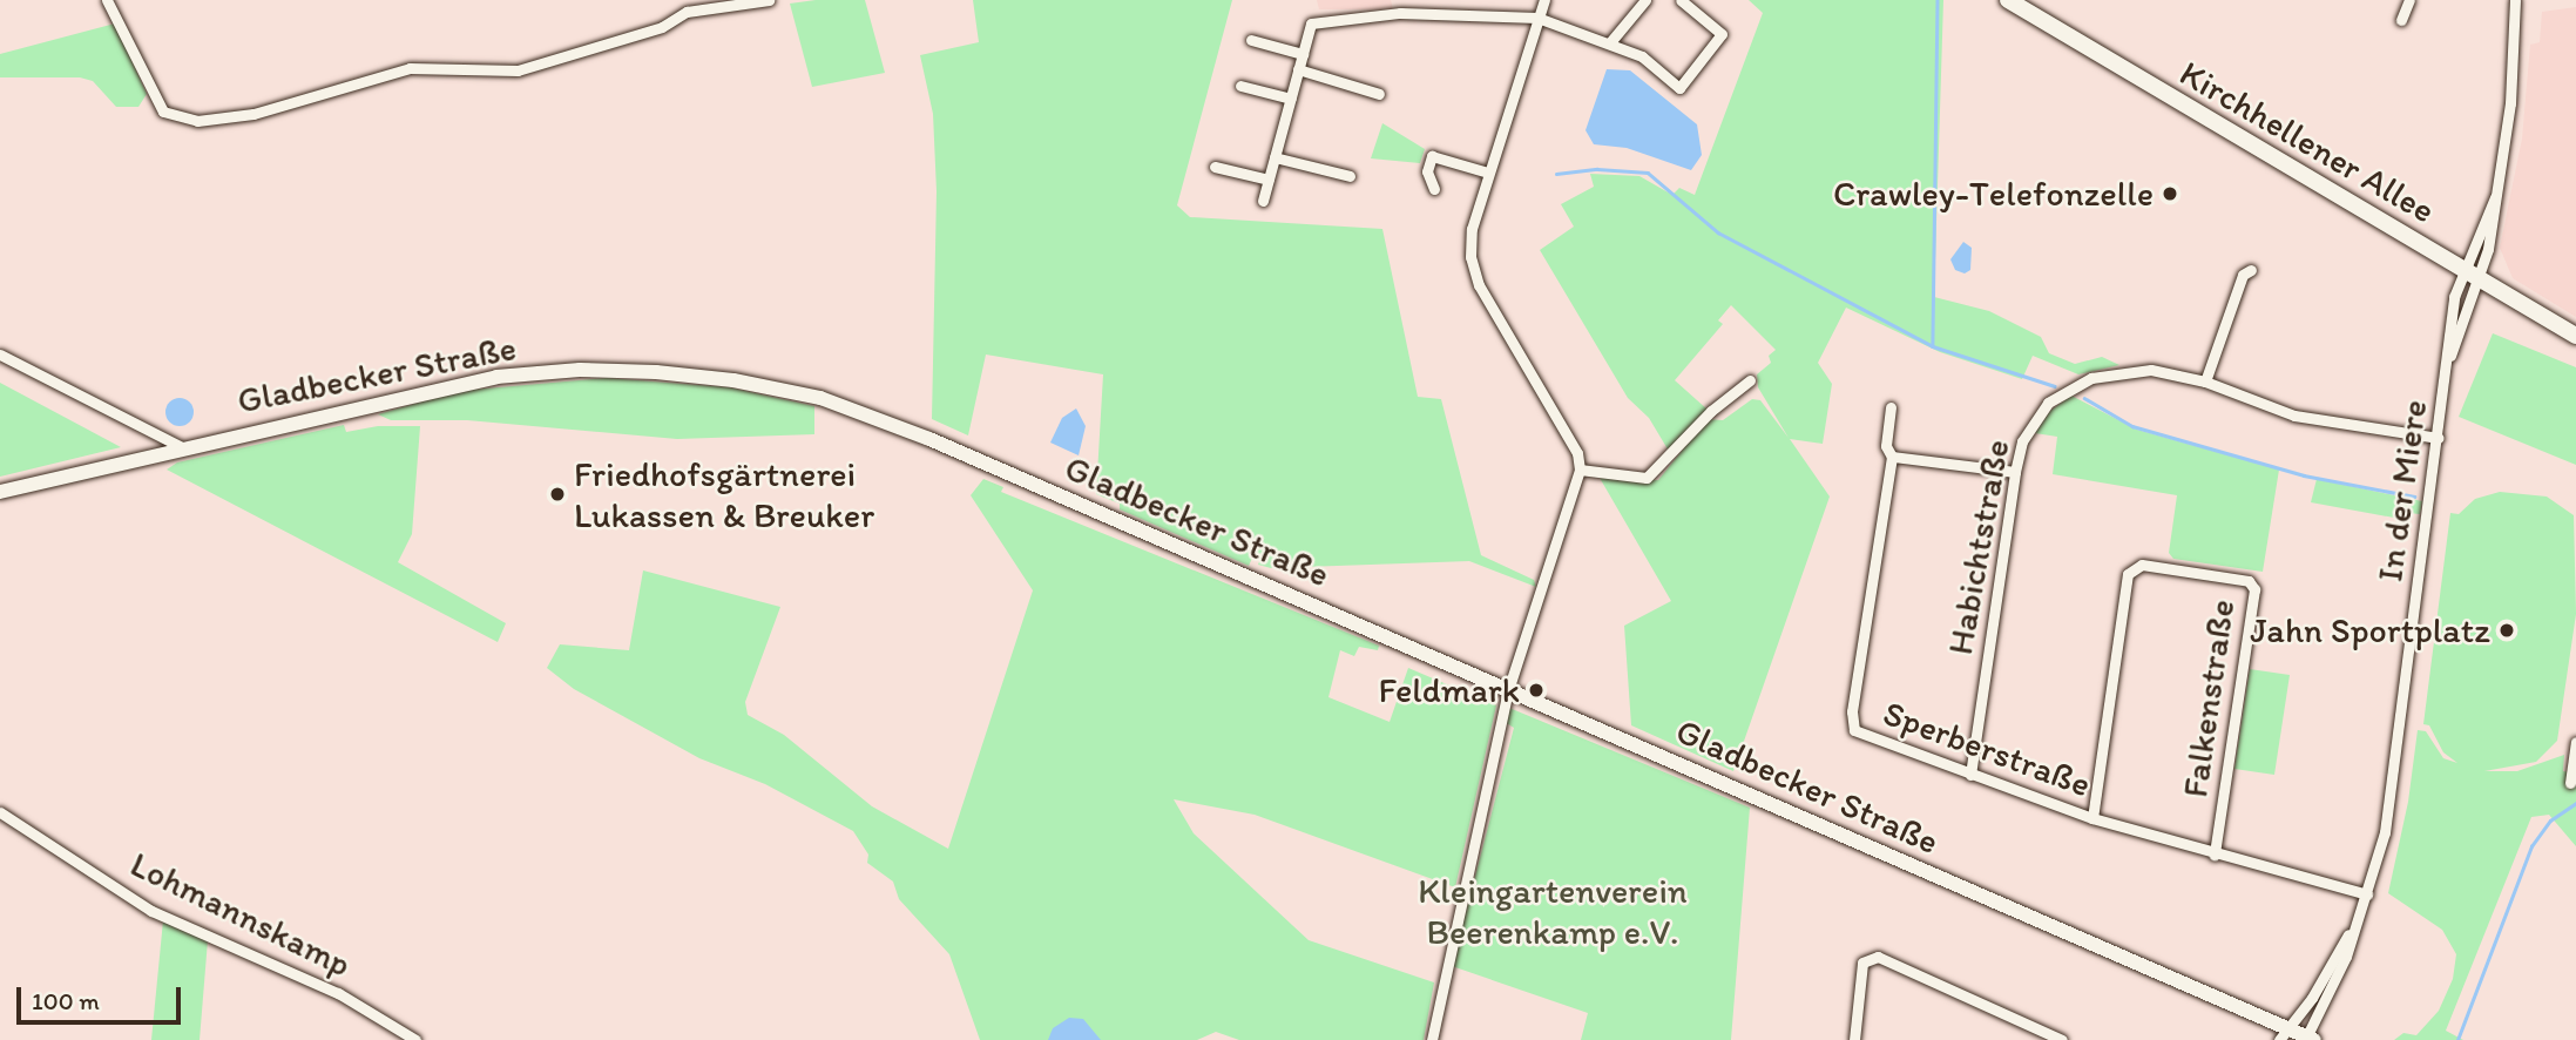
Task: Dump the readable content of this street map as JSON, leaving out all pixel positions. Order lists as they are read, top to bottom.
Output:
{
  "streets": {
    "main road": ["Kirchhellener Allee", "Gladbecker Straße"],
    "street": [
      "In der Miere",
      "Habichtstraße",
      "Falkenstraße",
      "Sperberstraße",
      "Lohmannskamp"
    ]
  },
  "crossings": [
    ["Kirchhellener Allee", "In der Miere"],
    ["Gladbecker Straße", "In der Miere"],
    ["In der Miere", "Habichtstraße"],
    ["In der Miere", "Sperberstraße"],
    ["Habichtstraße", "Sperberstraße"],
    ["Falkenstraße", "Sperberstraße"]
  ],
  "parks": ["Kleingartenverein Beerenkamp e.V."],
  "places": [
    "Crawley-Telefonzelle",
    "Friedhofsgärtnerei Lukassen & Breuker",
    "Jahn Sportplatz",
    "Feldmark"
  ],
  "scale_bar": "100 m"
}
